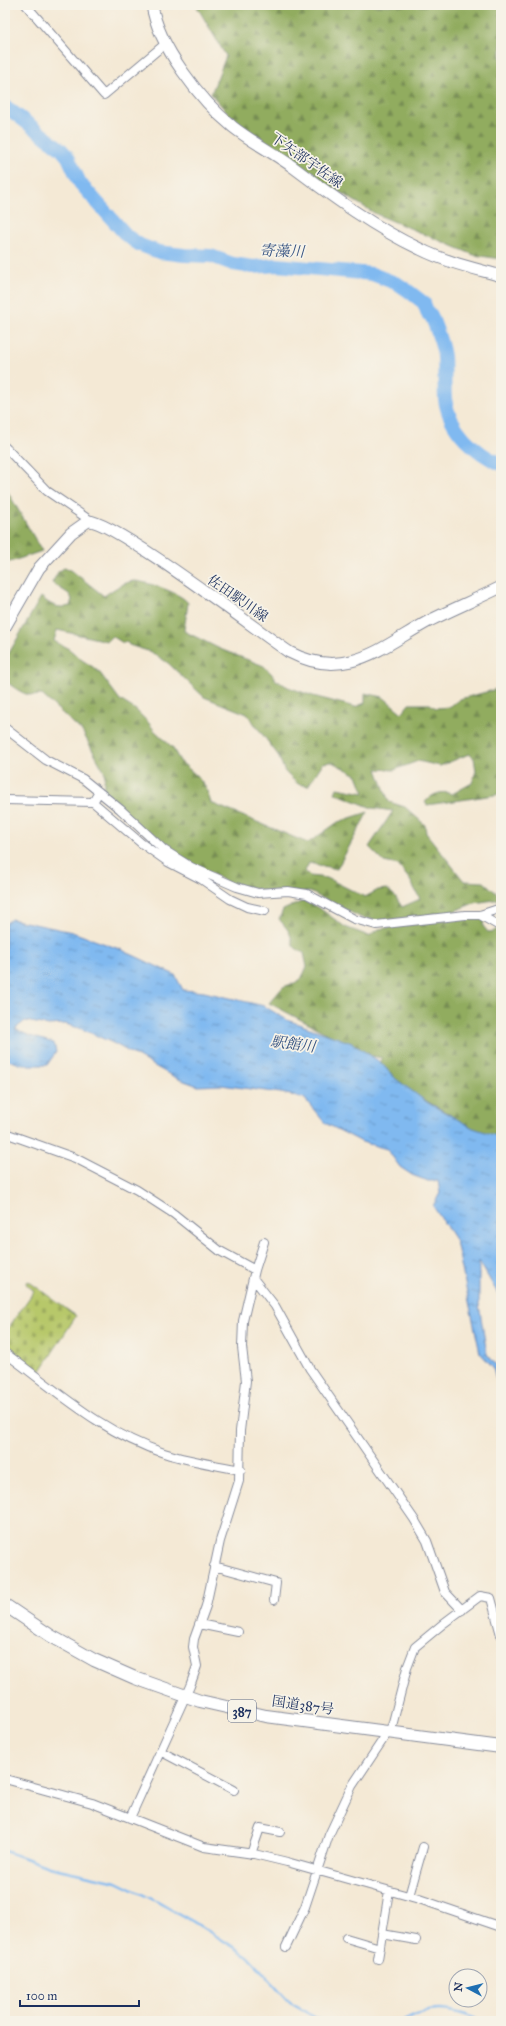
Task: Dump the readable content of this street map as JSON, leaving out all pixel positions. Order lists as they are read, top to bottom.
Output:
{
  "streets": {
    "highway": ["国道387号", "387"],
    "main road": ["下矢部宇佐線", "佐田駅川線"]
  },
  "water": ["寄藻川", "駅館川"],
  "scale_bar": "100 m",
  "north": "left"
}
